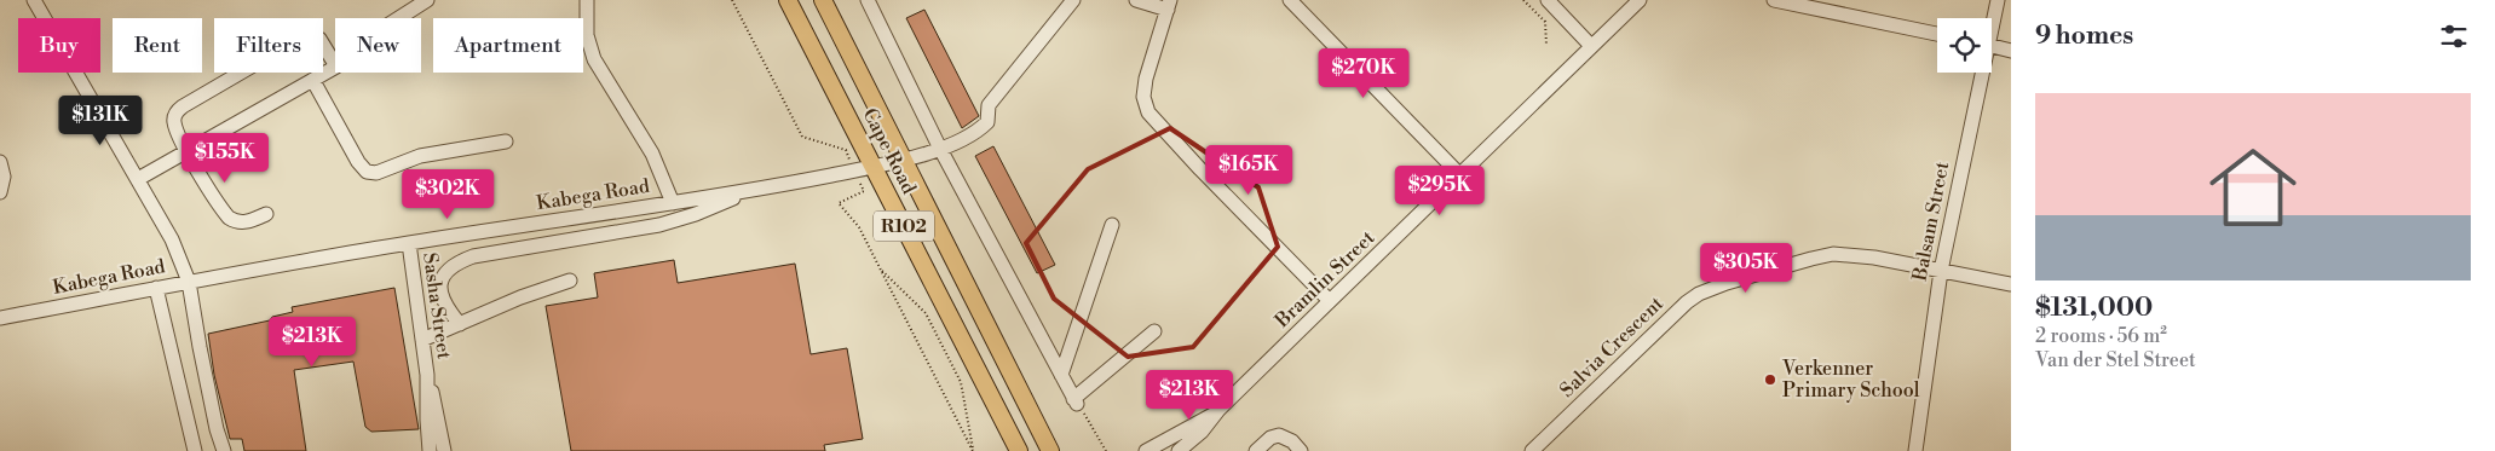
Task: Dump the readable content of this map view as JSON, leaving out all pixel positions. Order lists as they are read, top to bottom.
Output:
{
  "streets": {
    "main road": ["Cape Road", "R102"],
    "street": [
      "Kabega Road",
      "Balsam Street",
      "Bramlin Street",
      "Sasha Street",
      "Salvia Crescent"
    ]
  },
  "crossings": [
    ["Cape Road", "Kabega Road"],
    ["Kabega Road", "Sasha Street"],
    ["Balsam Street", "Salvia Crescent"]
  ],
  "places": ["Verkenner Primary School"],
  "page": {
    "heading": "9 homes",
    "chip": [
      "Buy",
      "Rent",
      "Filters",
      "New",
      "Apartment"
    ],
    "price": [
      "$270K",
      "$131K",
      "$155K",
      "$165K",
      "$295K",
      "$302K",
      "$305K",
      "$213K",
      "$213K"
    ],
    "list": [
      {
        "name": "$131,000",
        "note": "2 rooms · 56 m² · Van der Stel Street"
      }
    ]
  }
}
